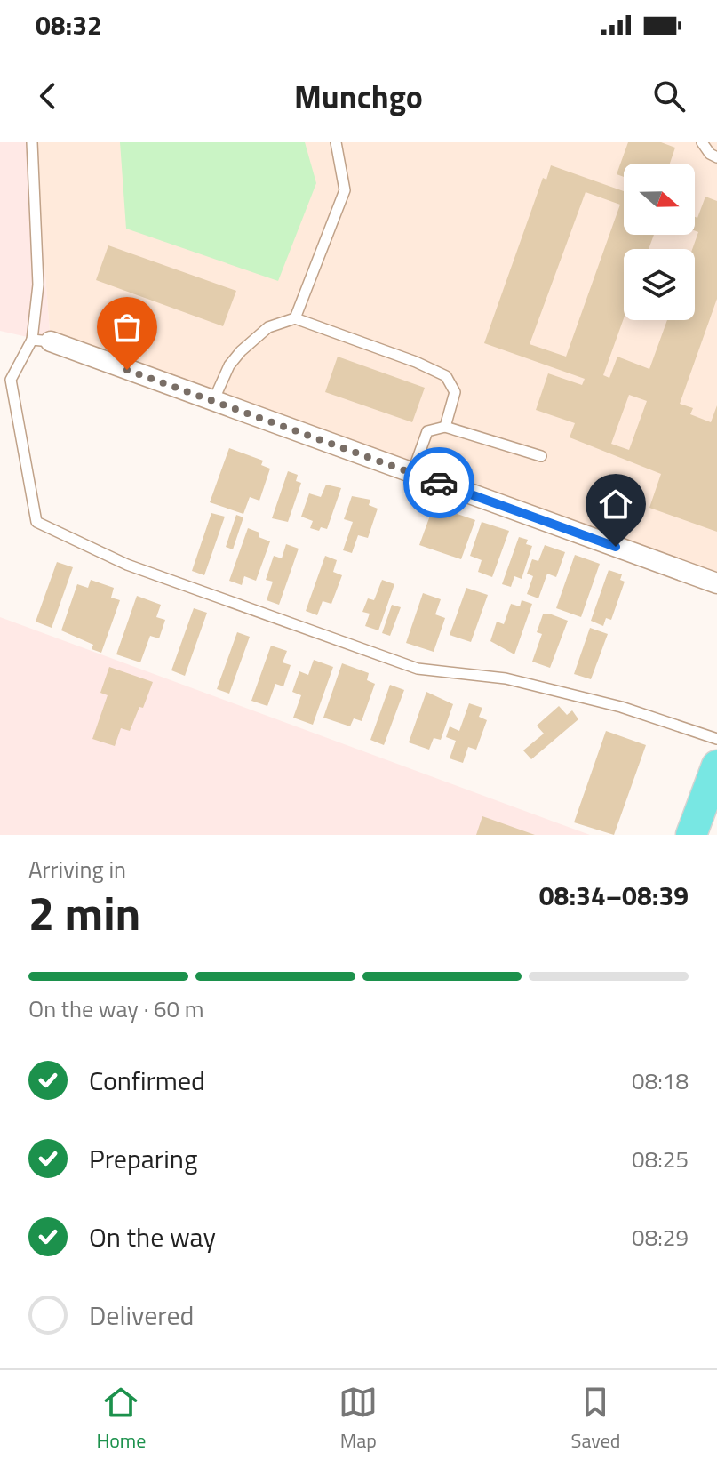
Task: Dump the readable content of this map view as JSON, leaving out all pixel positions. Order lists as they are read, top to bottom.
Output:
{
  "north": "right",
  "page": {
    "status": "08:32",
    "header": "Munchgo",
    "heading": ["2 min", "Arriving in", "08:34–08:39"],
    "bar": "On the way · 60 m",
    "list": [
      ["Confirmed", "08:18"],
      ["Preparing", "08:25"],
      ["On the way", "08:29"],
      "Delivered"
    ],
    "tabs": ["Home", "Map", "Saved"]
  }
}
